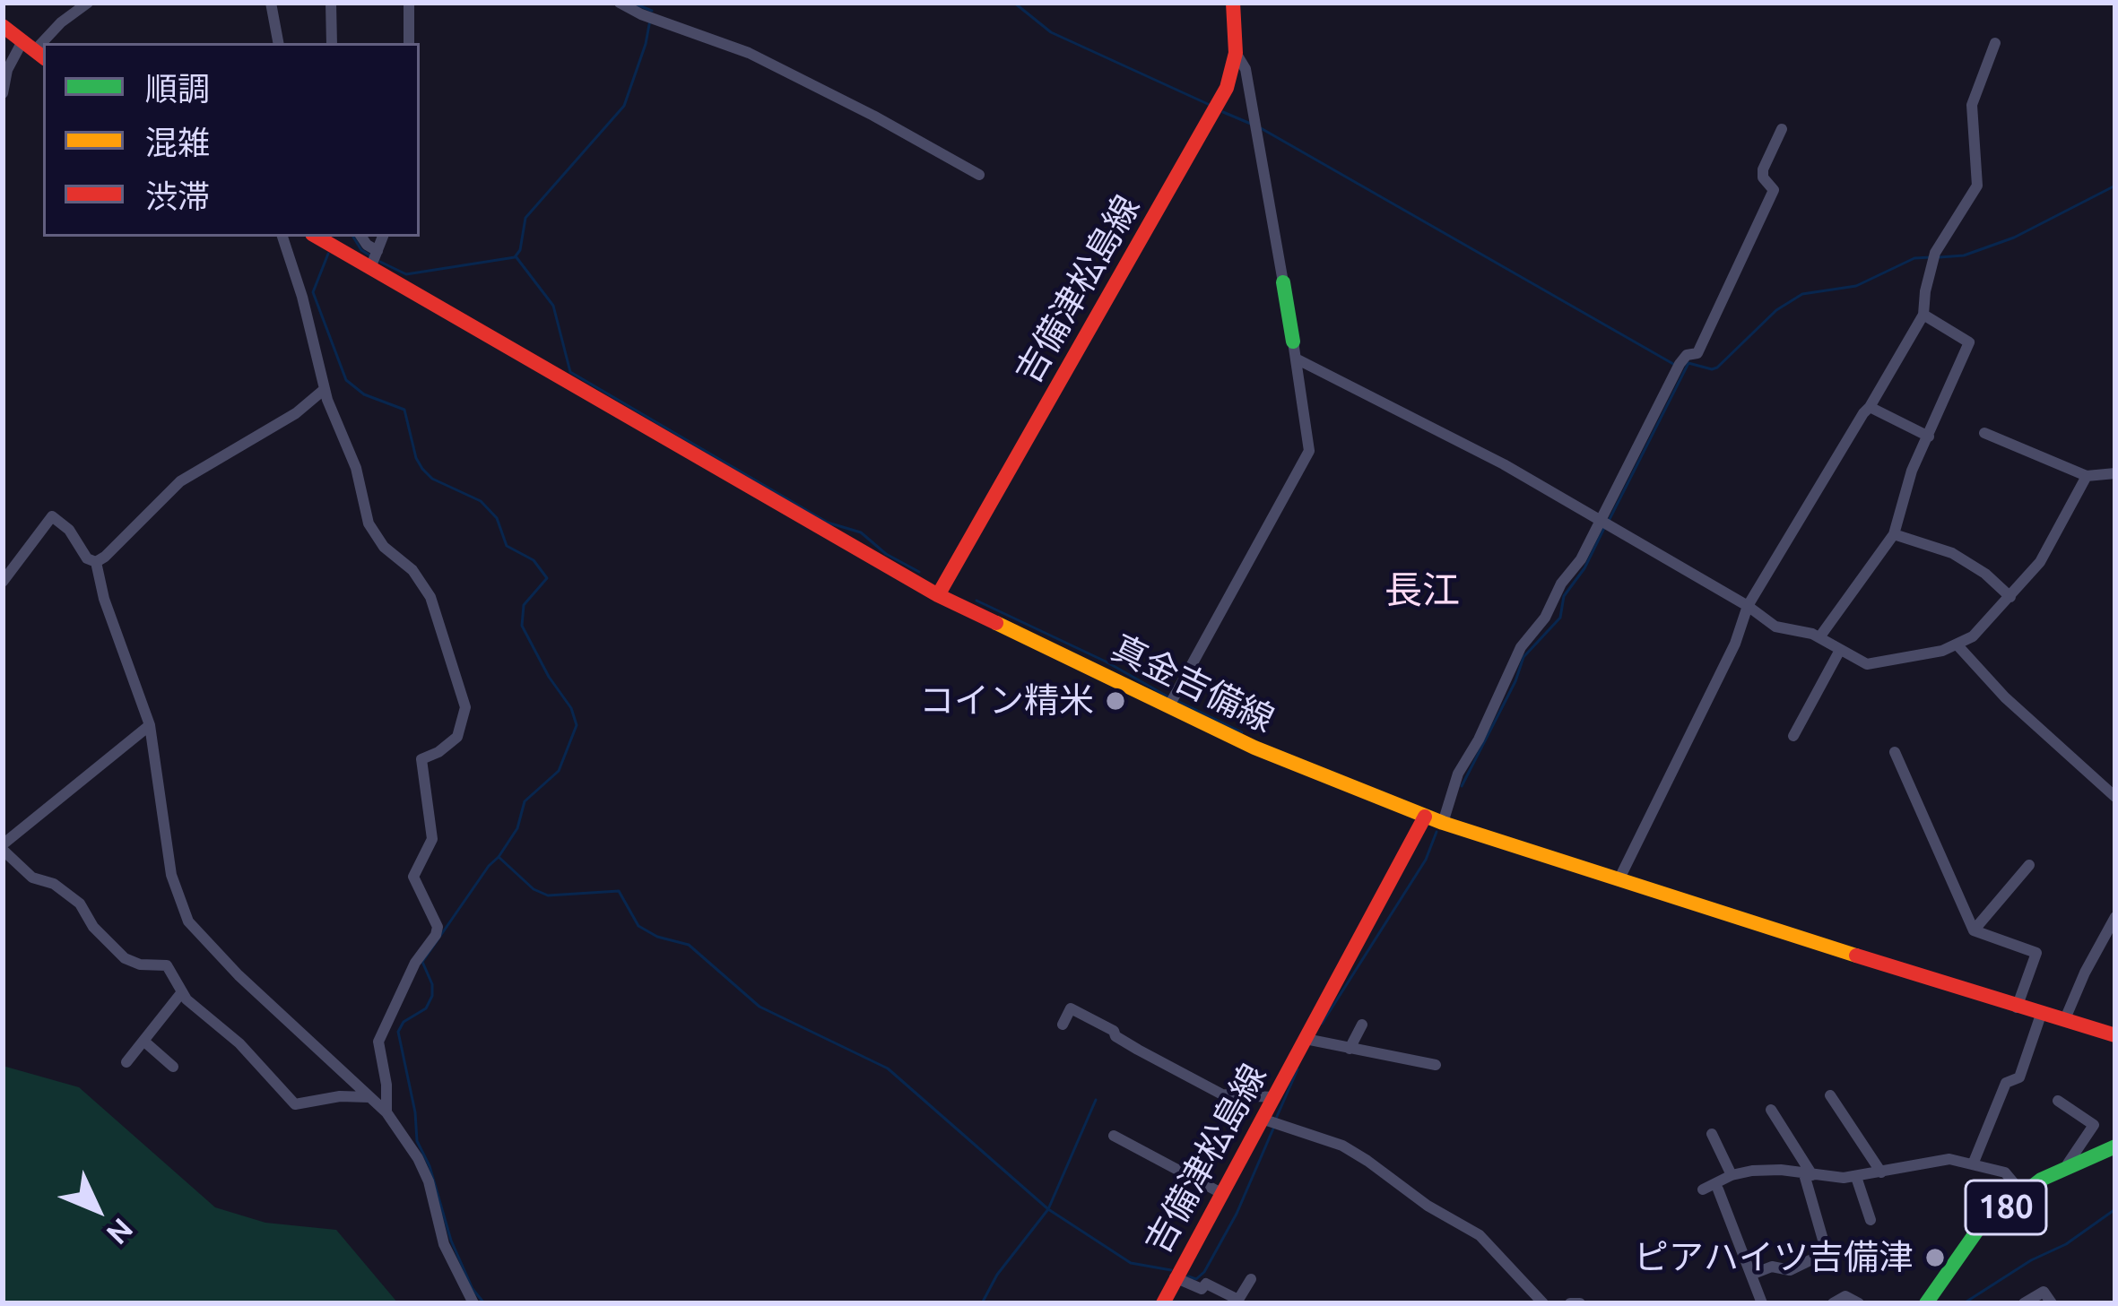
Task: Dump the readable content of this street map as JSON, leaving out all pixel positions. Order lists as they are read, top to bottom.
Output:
{
  "streets": {
    "main road": ["吉備津松島線", "真金吉備線", "180"]
  },
  "crossings": [
    ["吉備津松島線", "真金吉備線"]
  ],
  "districts": ["長江"],
  "places": ["コイン精米", "ピアハイツ吉備津"],
  "legend": ["順調", "混雑", "渋滞"],
  "north": "bottom right"
}
